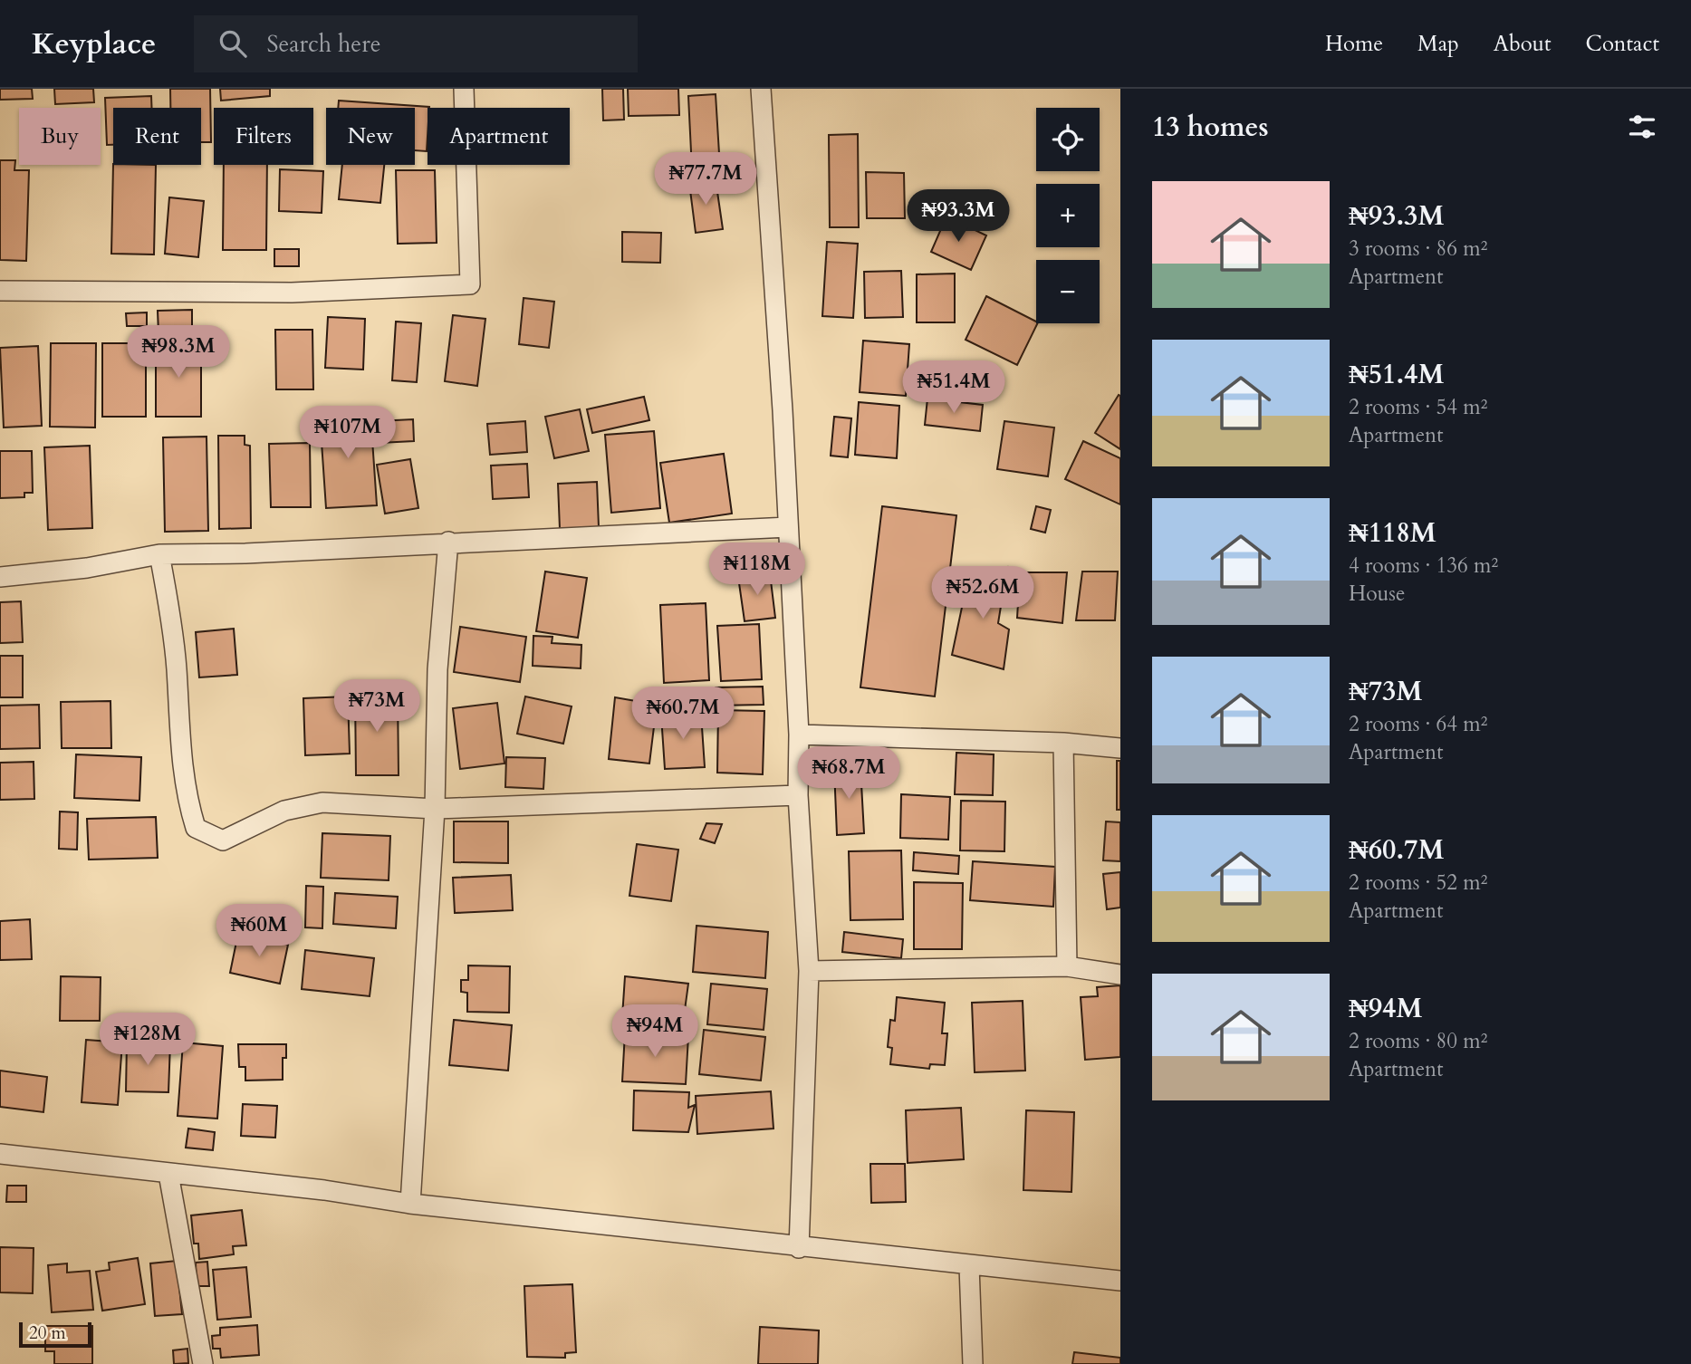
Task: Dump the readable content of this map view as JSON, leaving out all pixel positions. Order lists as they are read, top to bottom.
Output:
{
  "scale_bar": "20 m",
  "page": {
    "header": "Keyplace",
    "search": "Search here",
    "nav": [
      "Home",
      "Map",
      "About",
      "Contact"
    ],
    "heading": "13 homes",
    "map_buttons": ["+", "−"],
    "chip": [
      "Buy",
      "Rent",
      "Filters",
      "New",
      "Apartment"
    ],
    "price": [
      "₦77.7M",
      "₦93.3M",
      "₦98.3M",
      "₦51.4M",
      "₦107M",
      "₦118M",
      "₦52.6M",
      "₦73M",
      "₦60.7M",
      "₦68.7M",
      "₦60M",
      "₦94M",
      "₦128M"
    ],
    "list": [
      {
        "name": "₦93.3M",
        "note": "3 rooms · 86 m² · Apartment"
      },
      {
        "name": "₦51.4M",
        "note": "2 rooms · 54 m² · Apartment"
      },
      {
        "name": "₦118M",
        "note": "4 rooms · 136 m² · House"
      },
      {
        "name": "₦73M",
        "note": "2 rooms · 64 m² · Apartment"
      },
      {
        "name": "₦60.7M",
        "note": "2 rooms · 52 m² · Apartment"
      },
      {
        "name": "₦94M",
        "note": "2 rooms · 80 m² · Apartment"
      }
    ],
    "scale": "20 m"
  }
}
